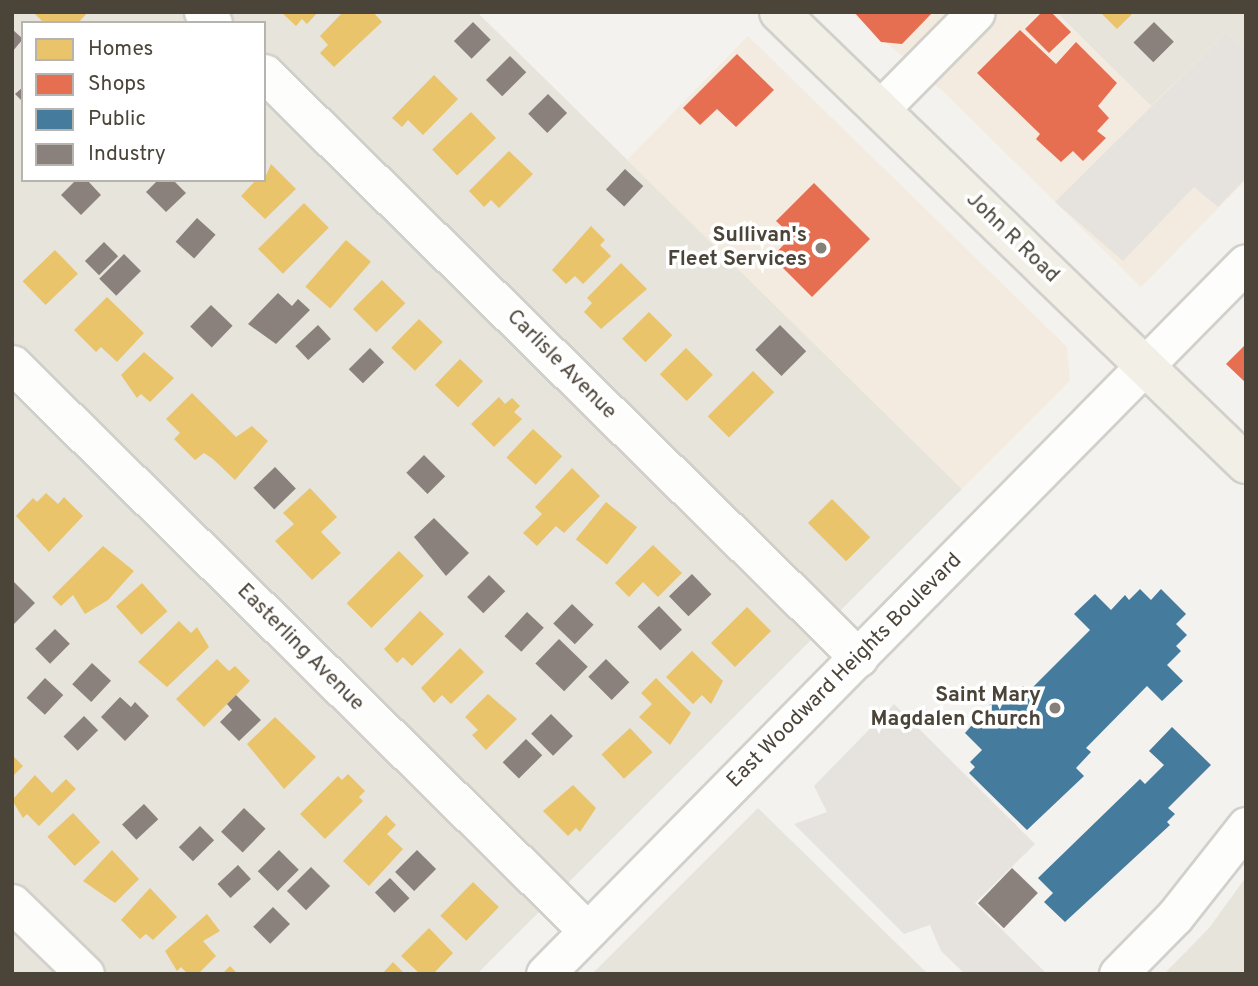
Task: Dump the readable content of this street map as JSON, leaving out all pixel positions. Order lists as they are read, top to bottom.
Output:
{
  "streets": {
    "main road": ["John R Road"],
    "street": ["Carlisle Avenue", "Easterling Avenue", "East Woodward Heights Boulevard"]
  },
  "crossings": [
    ["John R Road", "East Woodward Heights Boulevard"],
    ["Carlisle Avenue", "East Woodward Heights Boulevard"],
    ["Easterling Avenue", "East Woodward Heights Boulevard"]
  ],
  "places": ["Sullivan's Fleet Services", "Saint Mary Magdalen Church"],
  "legend": [
    "Homes",
    "Shops",
    "Public",
    "Industry"
  ]
}
